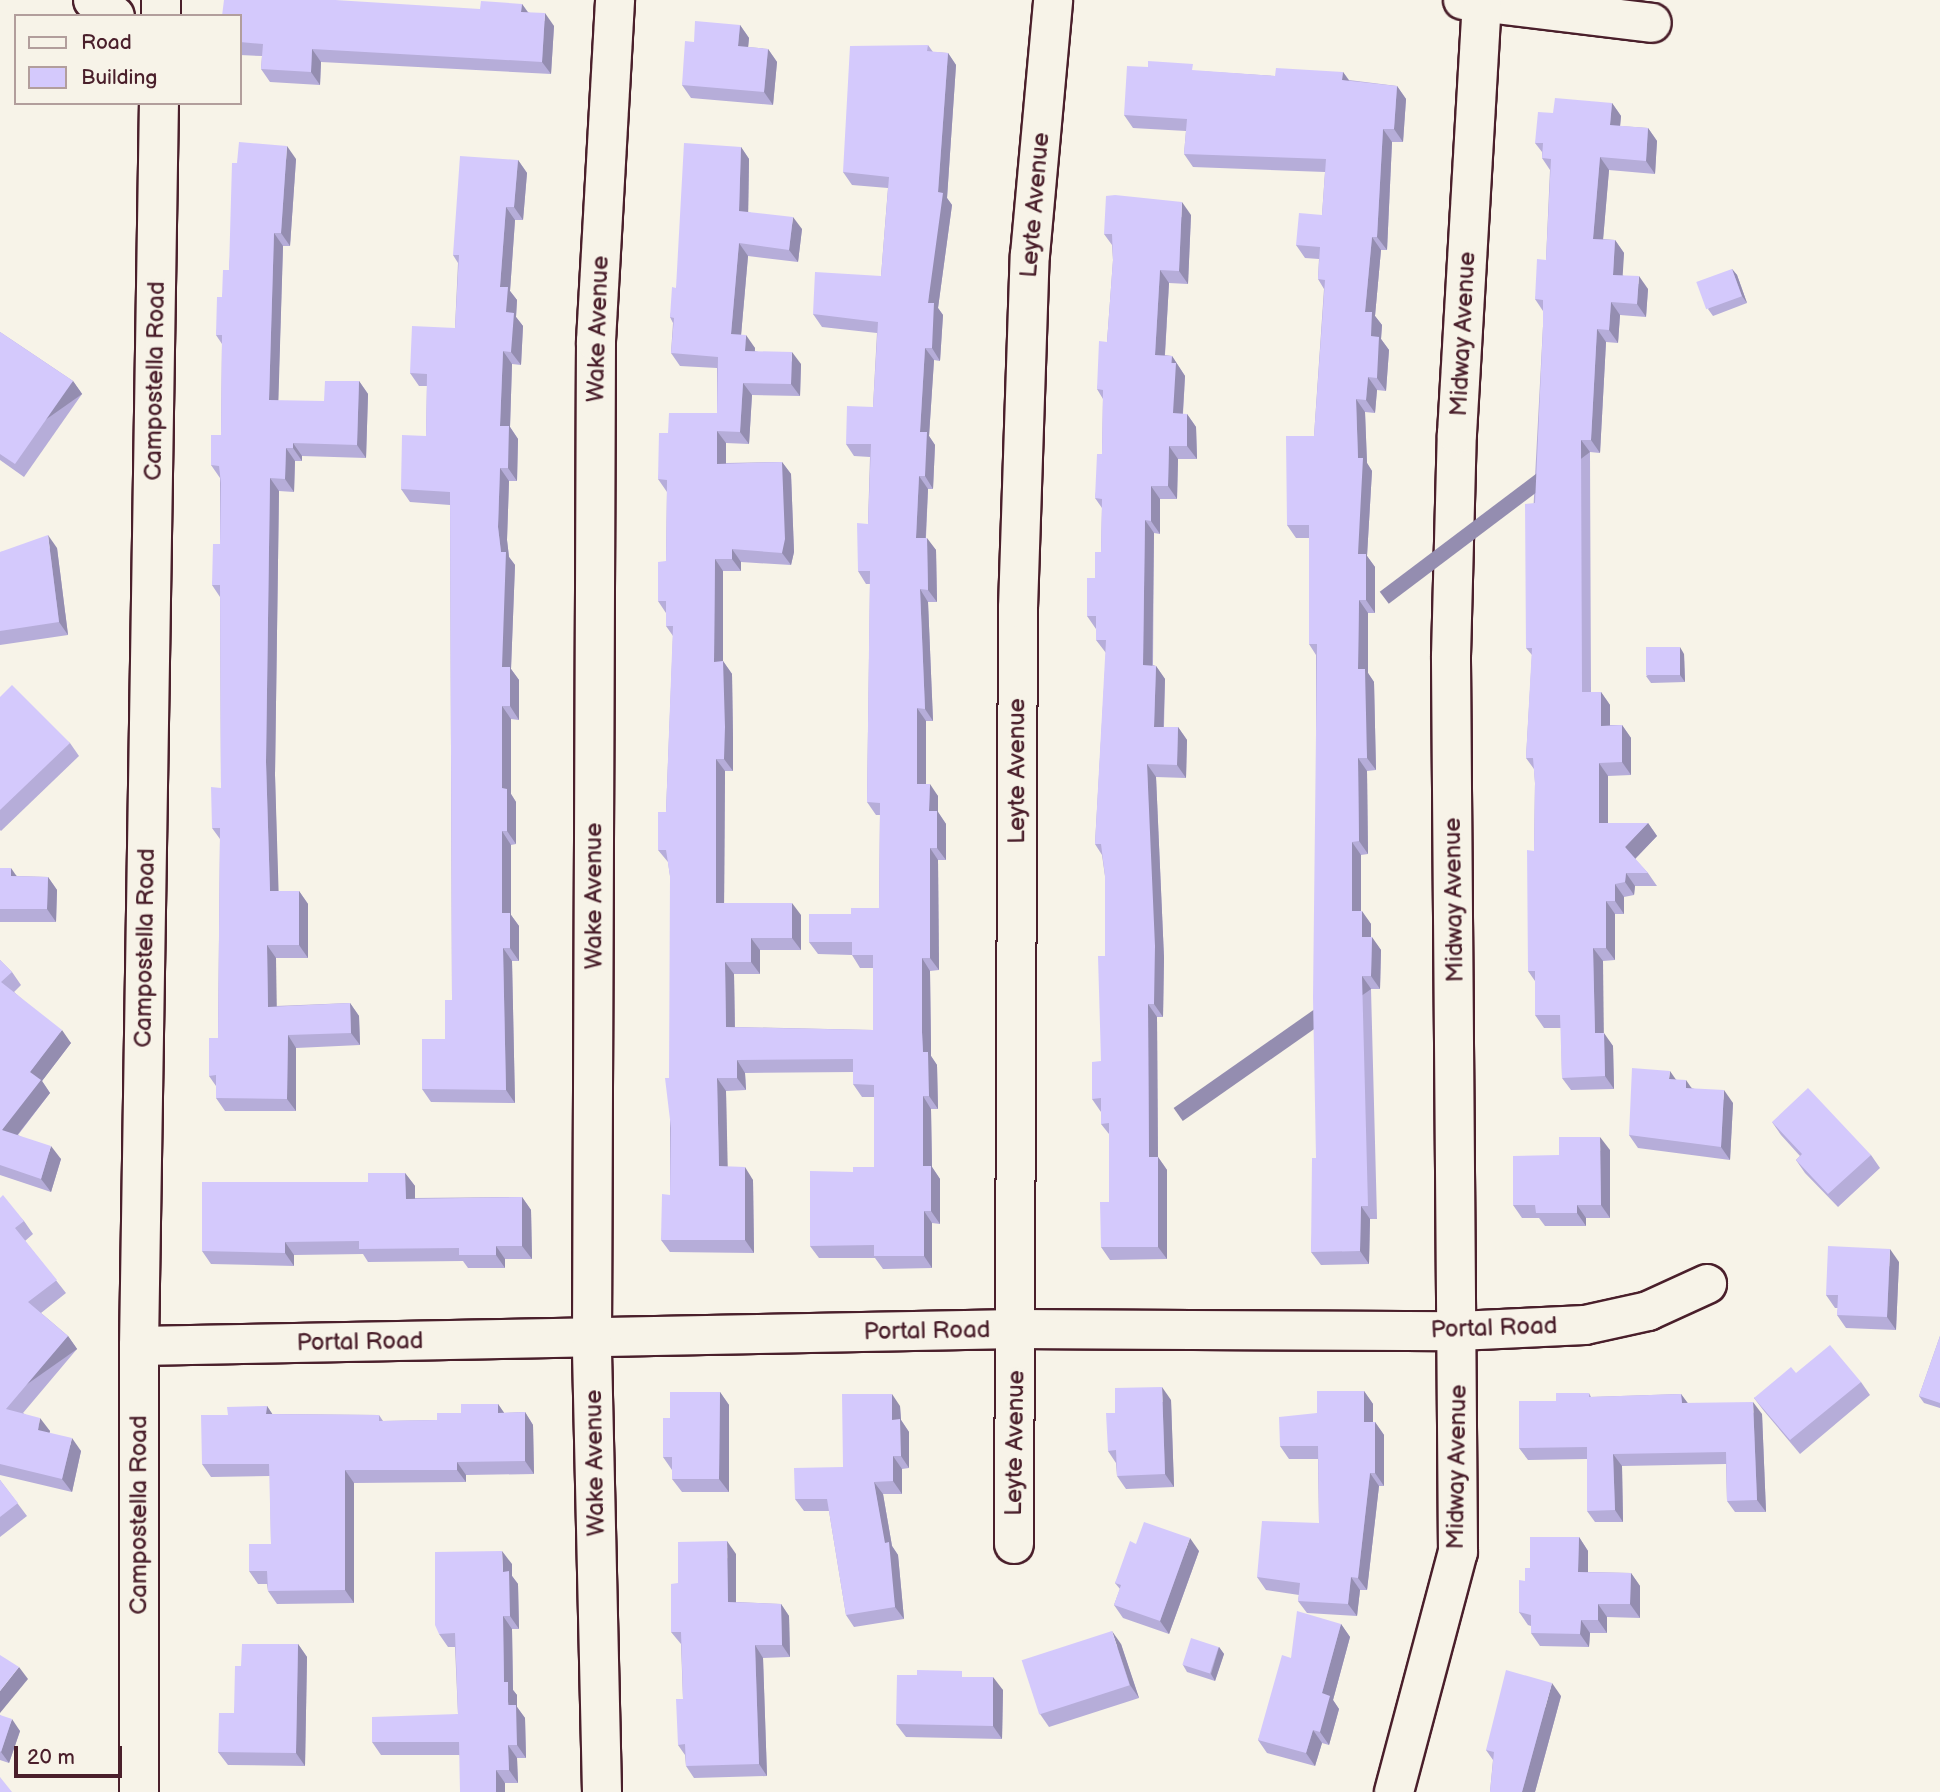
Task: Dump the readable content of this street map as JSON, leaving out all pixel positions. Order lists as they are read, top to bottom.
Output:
{
  "streets": {
    "street": [
      "Leyte Avenue",
      "Wake Avenue",
      "Midway Avenue",
      "Campostella Road",
      "Portal Road"
    ]
  },
  "crossings": [
    ["Leyte Avenue", "Portal Road"],
    ["Wake Avenue", "Portal Road"],
    ["Midway Avenue", "Portal Road"],
    ["Campostella Road", "Portal Road"]
  ],
  "legend": ["Road", "Building"],
  "scale_bar": "20 m"
}
